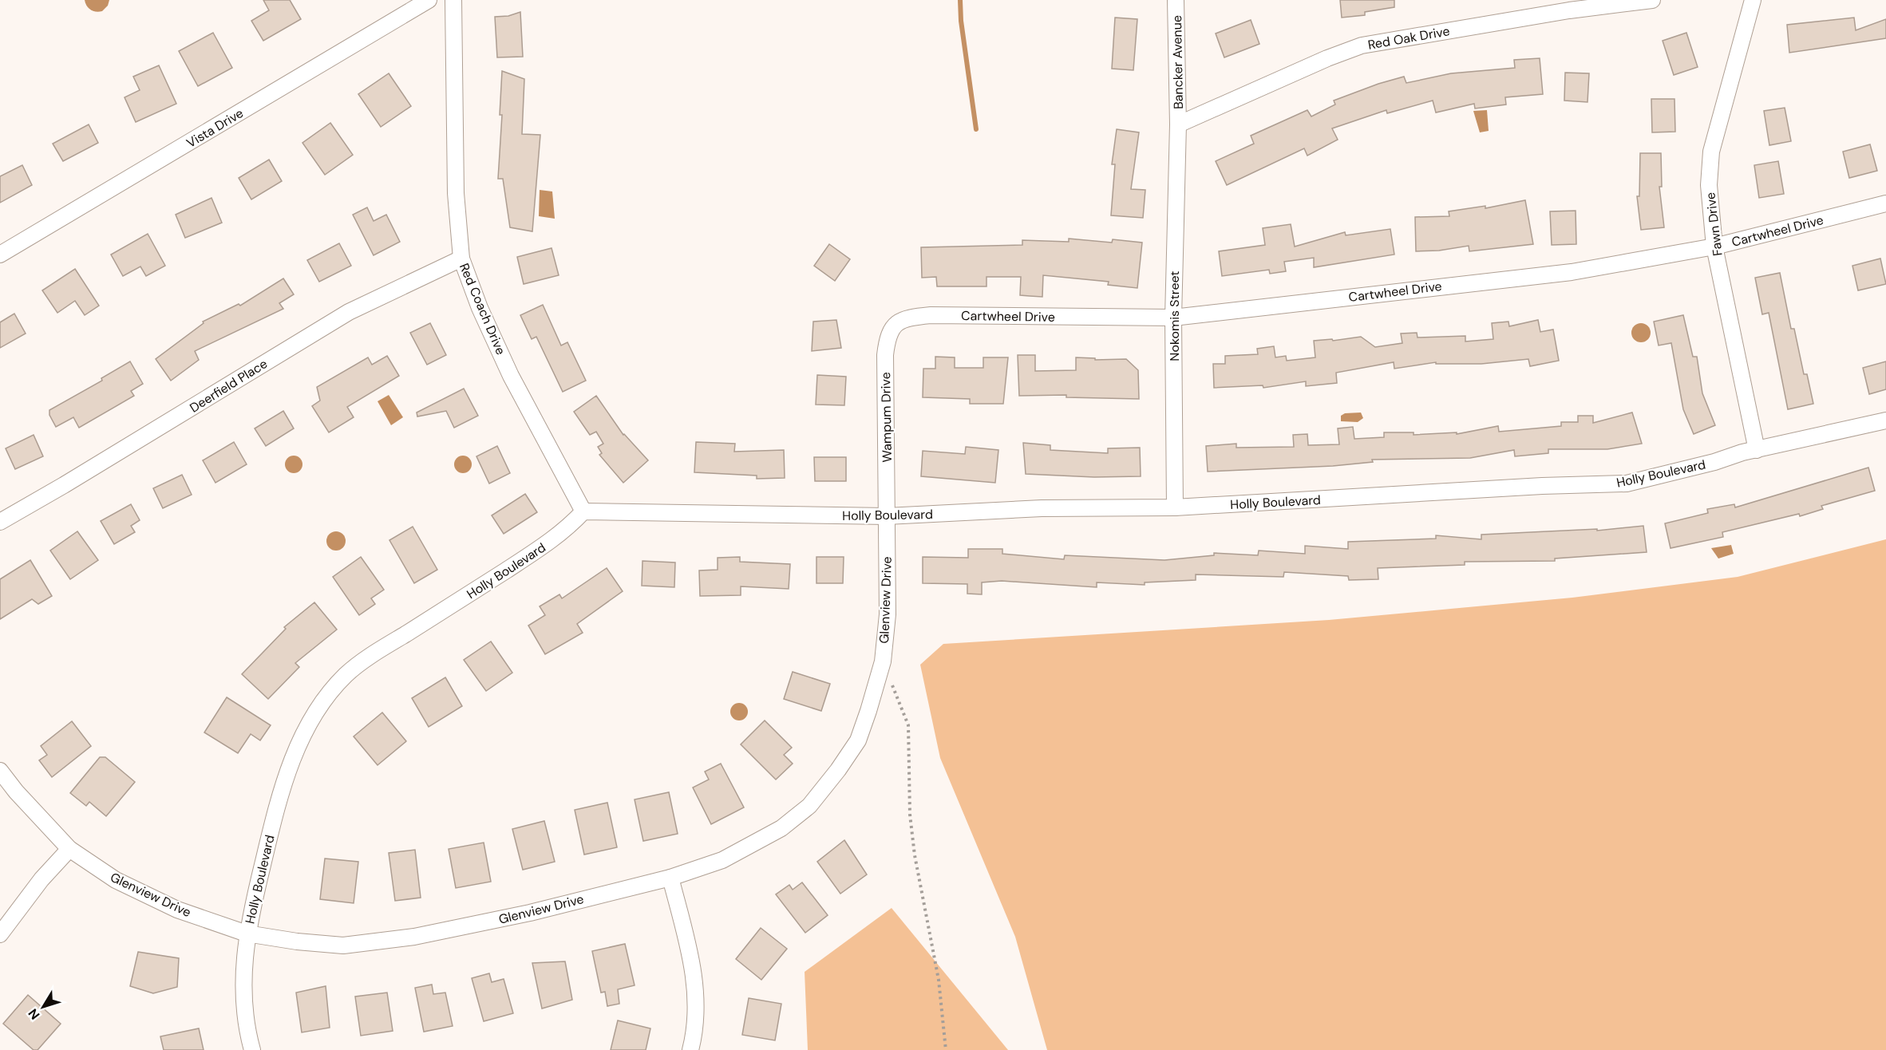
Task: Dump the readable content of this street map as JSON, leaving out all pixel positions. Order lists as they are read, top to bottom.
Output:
{
  "streets": {
    "street": [
      "Red Oak Drive",
      "Bancker Avenue",
      "Vista Drive",
      "Fawn Drive",
      "Cartwheel Drive",
      "Red Coach Drive",
      "Nokomis Street",
      "Deerfield Place",
      "Wampum Drive",
      "Holly Boulevard",
      "Glenview Drive"
    ]
  },
  "crossings": [
    ["Red Oak Drive", "Bancker Avenue"],
    ["Red Oak Drive", "Nokomis Street"],
    ["Bancker Avenue", "Nokomis Street"],
    ["Fawn Drive", "Cartwheel Drive"],
    ["Fawn Drive", "Holly Boulevard"],
    ["Cartwheel Drive", "Nokomis Street"],
    ["Cartwheel Drive", "Wampum Drive"],
    ["Red Coach Drive", "Deerfield Place"],
    ["Red Coach Drive", "Holly Boulevard"],
    ["Nokomis Street", "Holly Boulevard"],
    ["Wampum Drive", "Holly Boulevard"],
    ["Wampum Drive", "Glenview Drive"],
    ["Holly Boulevard", "Glenview Drive"]
  ],
  "north": "bottom left"
}
